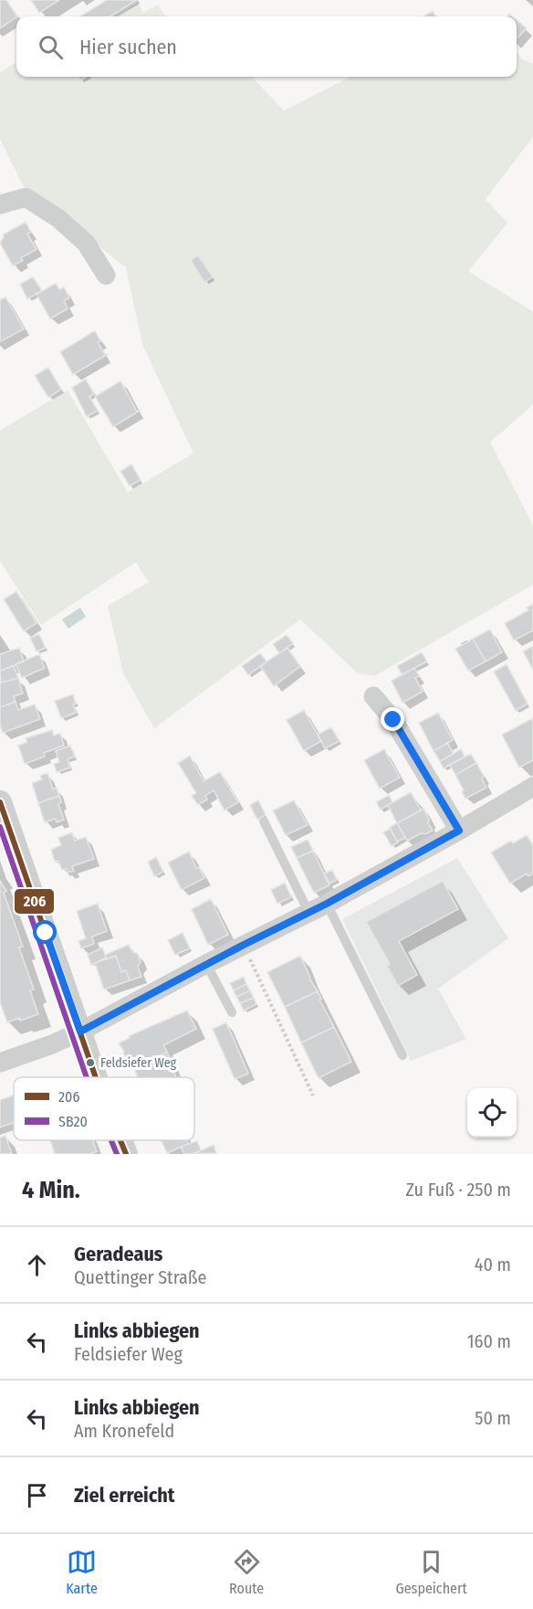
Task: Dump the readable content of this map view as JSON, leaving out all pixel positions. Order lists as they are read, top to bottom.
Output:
{
  "places": ["Feldsiefer Weg"],
  "lines": ["transit line 206", "transit line SB20"],
  "legend": ["206", "SB20"],
  "page": {
    "search": "Hier suchen",
    "heading": ["4 Min.", "Zu Fuß · 250 m"],
    "list": [
      ["Geradeaus", "Quettinger Straße", "40 m"],
      ["Links abbiegen", "Feldsiefer Weg", "160 m"],
      ["Links abbiegen", "Am Kronefeld", "50 m"],
      "Ziel erreicht"
    ],
    "nav": ["Karte", "Route", "Gespeichert"]
  }
}
